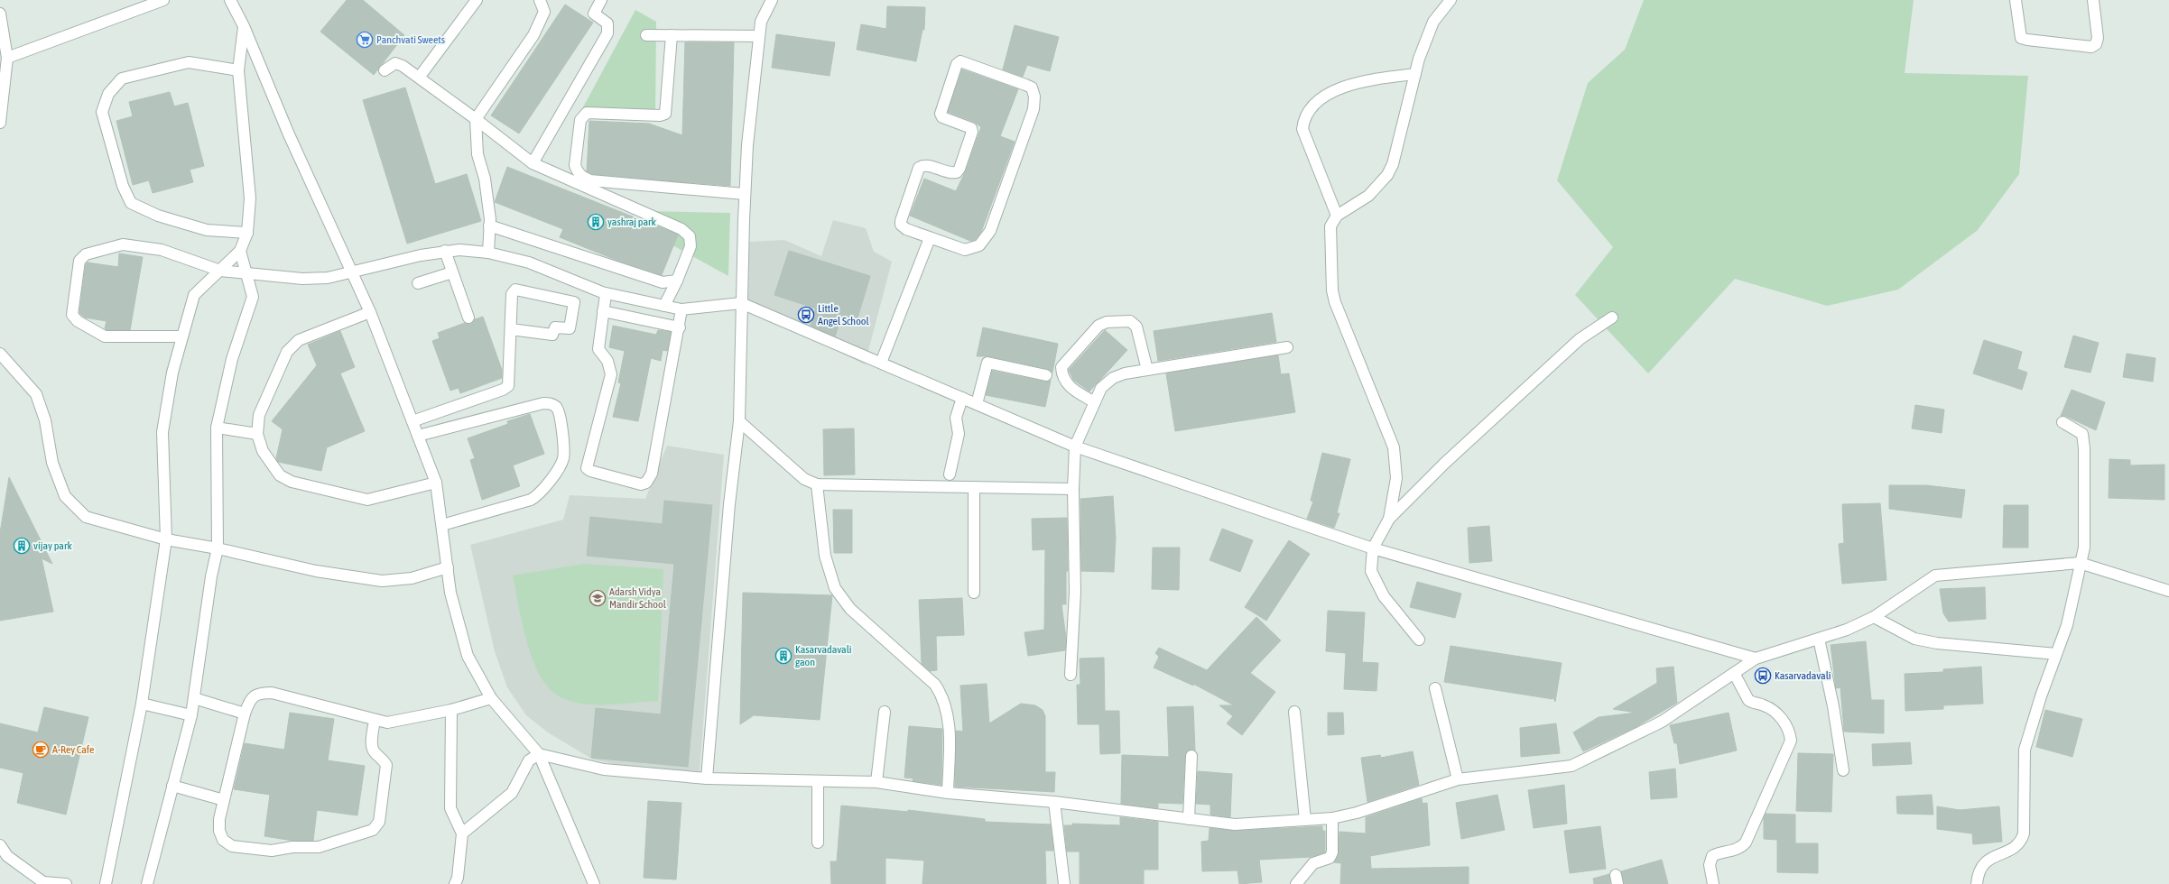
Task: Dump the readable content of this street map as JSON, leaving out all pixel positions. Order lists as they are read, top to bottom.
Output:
{
  "places": {
    "supermarket": ["Panchvati Sweets"],
    "building": ["yashraj park", "vijay park", "Kasarvadavali gaon"],
    "bus stop": ["Little Angel School", "Kasarvadavali"],
    "school or university": ["Adarsh Vidya Mandir School"],
    "cafe": ["A-Rey Cafe"]
  }
}
